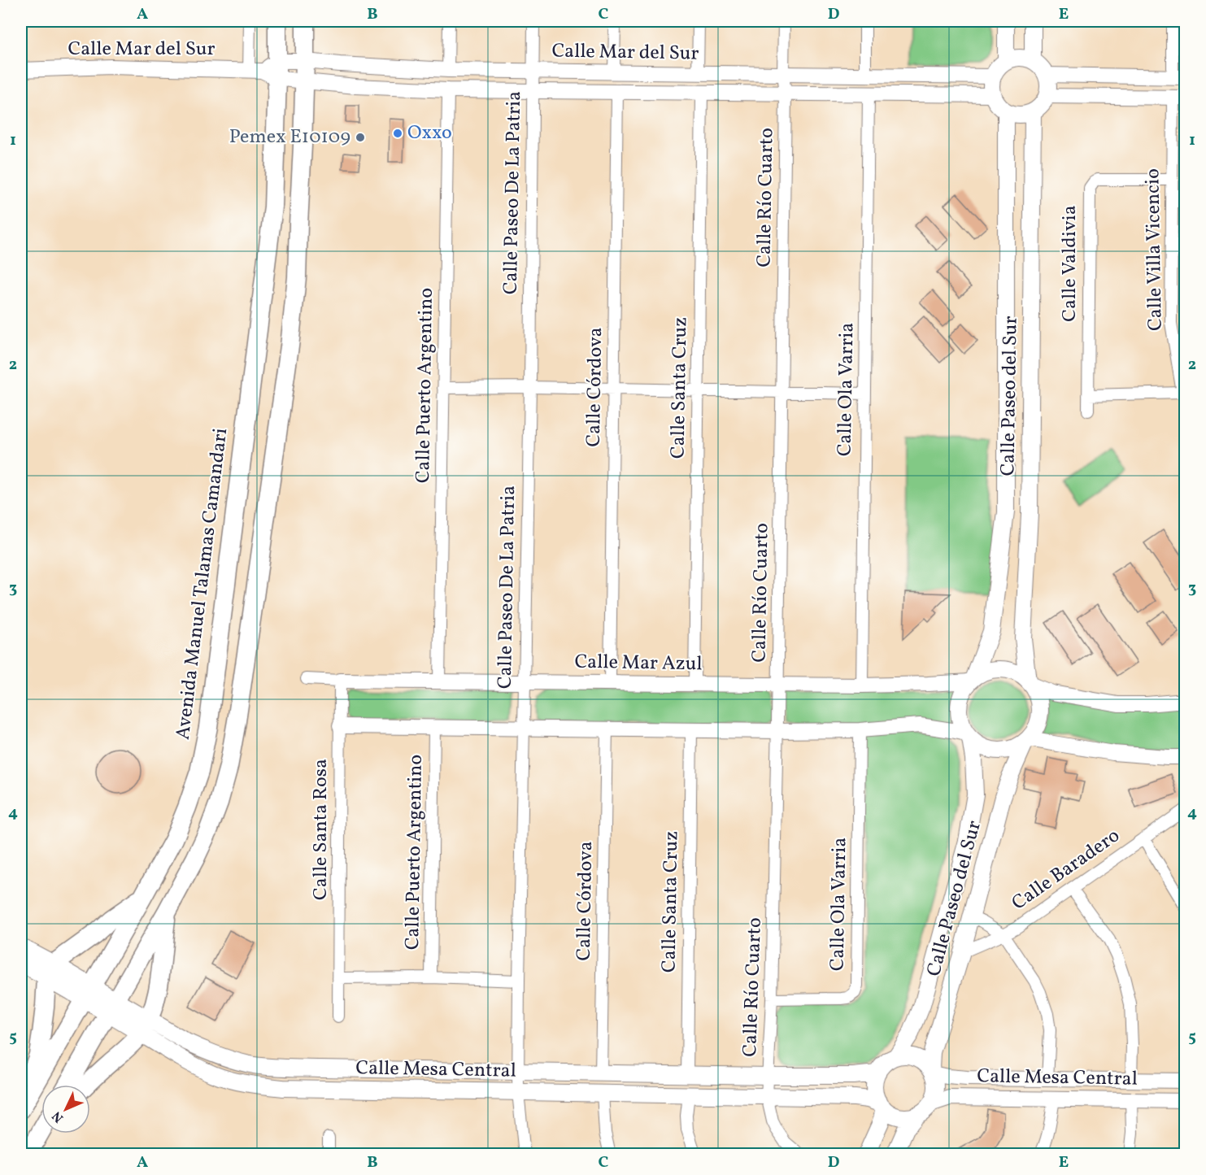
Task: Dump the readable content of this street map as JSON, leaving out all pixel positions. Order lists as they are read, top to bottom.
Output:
{
  "streets": {
    "main road": ["Calle Paseo del Sur", "Avenida Manuel Talamas Camandari", "Calle Mesa Central"],
    "street": [
      "Calle Mar del Sur",
      "Calle Paseo De La Patria",
      "Calle Río Cuarto",
      "Calle Villa Vicencio",
      "Calle Valdivia",
      "Calle Puerto Argentino",
      "Calle Córdova",
      "Calle Santa Cruz",
      "Calle Ola Varria",
      "Calle Mar Azul",
      "Calle Santa Rosa",
      "Calle Baradero"
    ]
  },
  "crossings": [
    ["Calle Mar del Sur", "Calle Paseo De La Patria"],
    ["Calle Mar del Sur", "Calle Río Cuarto"],
    ["Calle Mar del Sur", "Calle Puerto Argentino"],
    ["Calle Mar del Sur", "Calle Córdova"],
    ["Calle Mar del Sur", "Calle Santa Cruz"],
    ["Calle Mar del Sur", "Calle Ola Varria"],
    ["Calle Mar del Sur", "Calle Paseo del Sur"],
    ["Calle Mar del Sur", "Avenida Manuel Talamas Camandari"],
    ["Calle Paseo De La Patria", "Calle Mar Azul"],
    ["Calle Paseo De La Patria", "Calle Mesa Central"],
    ["Calle Río Cuarto", "Calle Ola Varria"],
    ["Calle Río Cuarto", "Calle Mar Azul"],
    ["Calle Río Cuarto", "Calle Mesa Central"],
    ["Calle Villa Vicencio", "Calle Valdivia"],
    ["Calle Puerto Argentino", "Calle Mar Azul"],
    ["Calle Córdova", "Calle Mar Azul"],
    ["Calle Córdova", "Calle Mesa Central"],
    ["Calle Santa Cruz", "Calle Mar Azul"],
    ["Calle Santa Cruz", "Calle Mesa Central"],
    ["Calle Ola Varria", "Calle Mar Azul"],
    ["Calle Paseo del Sur", "Calle Mar Azul"],
    ["Calle Paseo del Sur", "Calle Baradero"],
    ["Calle Paseo del Sur", "Calle Mesa Central"],
    ["Avenida Manuel Talamas Camandari", "Calle Mesa Central"],
    ["Calle Mar Azul", "Calle Santa Rosa"]
  ],
  "places": ["Oxxo", "Pemex E10109"],
  "north": "bottom left",
  "grid": {
    "columns": [
      "A",
      "B",
      "C",
      "D",
      "E"
    ],
    "rows": [
      "1",
      "2",
      "3",
      "4",
      "5"
    ]
  }
}
